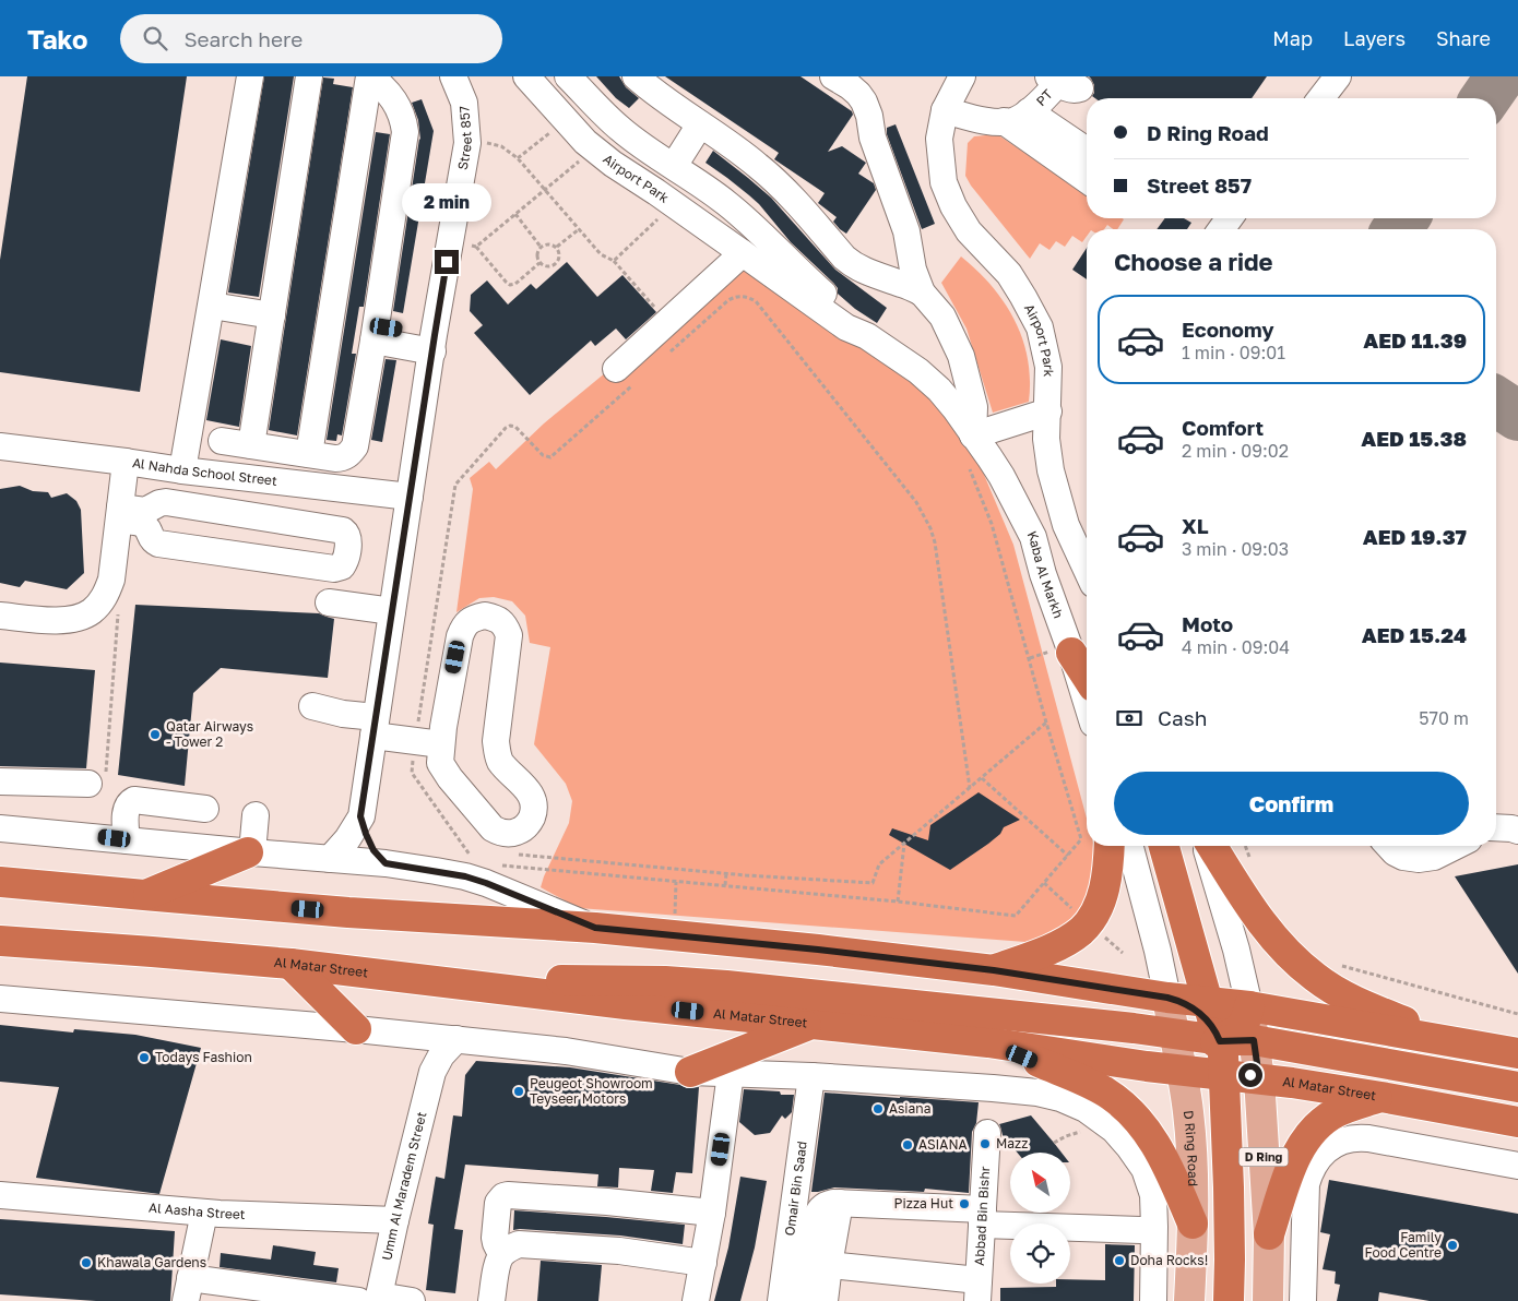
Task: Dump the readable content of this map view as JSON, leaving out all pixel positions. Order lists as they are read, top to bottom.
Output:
{
  "streets": {
    "highway": ["Al Matar Street"],
    "main road": ["D Ring Road", "D Ring"],
    "street": [
      "PT",
      "Street 857",
      "Airport Park",
      "Al Nahda School Street",
      "Kaba Al Markh",
      "Umm Al Maradem Street",
      "Omair Bin Saad",
      "Al Aasha Street",
      "Abbad Bin Bishr"
    ]
  },
  "crossings": [
    ["Street 857", "Al Nahda School Street"],
    ["Airport Park", "Kaba Al Markh"],
    ["Al Matar Street", "D Ring Road"],
    ["Al Matar Street", "D Ring"],
    ["Umm Al Maradem Street", "Al Aasha Street"]
  ],
  "places": [
    "Qatar Airways - Tower 2",
    "Todays Fashion",
    "Peugeot Showroom Teyseer Motors",
    "Asiana",
    "Mazz",
    "ASIANA",
    "Pizza Hut",
    "Family Food Centre",
    "Doha Rocks!",
    "Khawala Gardens"
  ],
  "north": "top left",
  "page": {
    "header": "Tako",
    "search": "Search here",
    "nav": ["Map", "Layers", "Share"],
    "banner": ["D Ring Road", "Street 857"],
    "bubble": "2 min",
    "heading": "Choose a ride",
    "list": [
      {
        "name": "Economy",
        "note": "1 min · 09:01",
        "value": "AED 11.39"
      },
      {
        "name": "Comfort",
        "note": "2 min · 09:02",
        "value": "AED 15.38"
      },
      {
        "name": "XL",
        "note": "3 min · 09:03",
        "value": "AED 19.37"
      },
      {
        "name": "Moto",
        "note": "4 min · 09:04",
        "value": "AED 15.24"
      }
    ],
    "pay": ["Cash", "570 m"],
    "buttons": "Confirm"
  }
}
